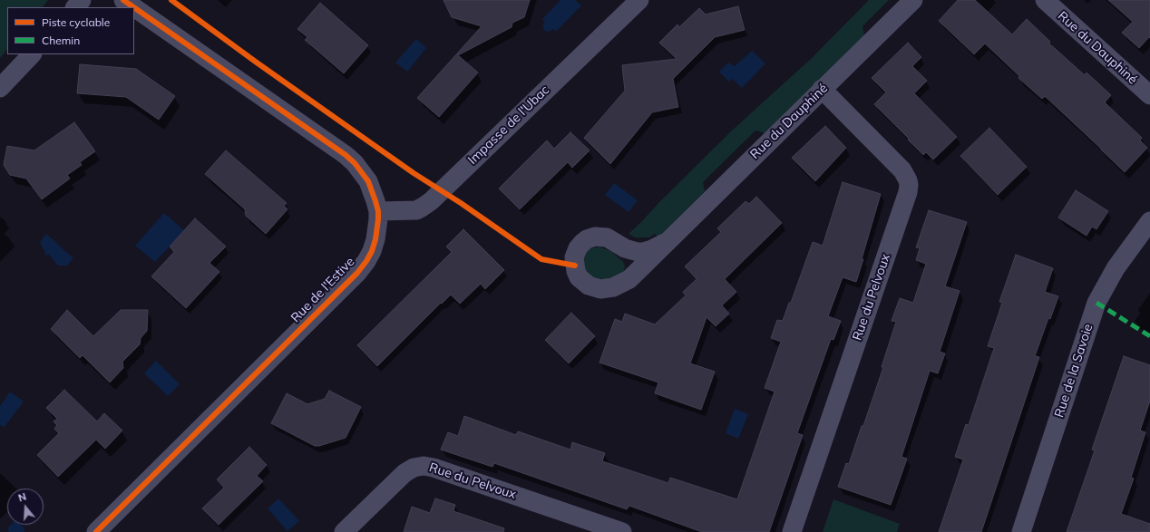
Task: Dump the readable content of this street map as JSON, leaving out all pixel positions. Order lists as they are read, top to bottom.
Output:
{
  "streets": {
    "street": [
      "Rue du Dauphiné",
      "Impasse de l'Ubac",
      "Rue de l'Estive",
      "Rue du Pelvoux",
      "Rue de la Savoie"
    ]
  },
  "crossings": [
    ["Rue du Dauphiné", "Rue du Pelvoux"],
    ["Impasse de l'Ubac", "Rue de l'Estive"]
  ],
  "legend": ["Piste cyclable", "Chemin"],
  "north": "top"
}
